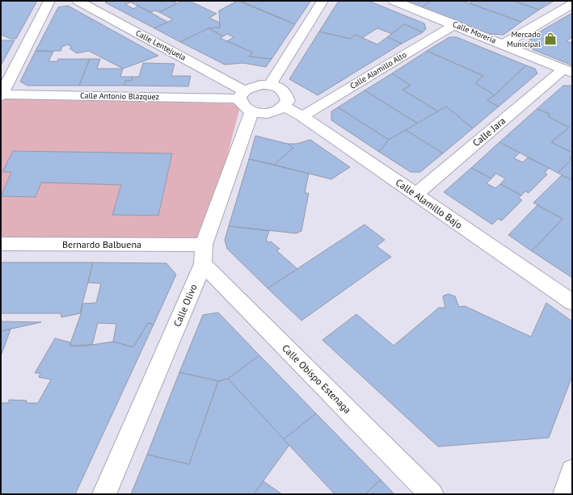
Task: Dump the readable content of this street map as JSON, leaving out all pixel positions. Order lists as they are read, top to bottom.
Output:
{
  "streets": {
    "street": [
      "Calle Morería",
      "Calle Lentejuela",
      "Calle Alamillo Alto",
      "Calle Antonio Blázquez",
      "Calle Jara",
      "Calle Alamillo Bajo",
      "Bernardo Balbuena",
      "Calle Olivo",
      "Calle Obispo Estenaga"
    ]
  },
  "crossings": [
    ["Calle Morería", "Calle Alamillo Alto"],
    ["Calle Morería", "Calle Jara"],
    ["Calle Lentejuela", "Calle Antonio Blázquez"],
    ["Calle Lentejuela", "Calle Alamillo Bajo"],
    ["Calle Lentejuela", "Calle Olivo"],
    ["Calle Alamillo Alto", "Calle Alamillo Bajo"],
    ["Calle Antonio Blázquez", "Calle Alamillo Bajo"],
    ["Calle Antonio Blázquez", "Calle Olivo"],
    ["Calle Jara", "Calle Alamillo Bajo"],
    ["Calle Alamillo Bajo", "Calle Olivo"],
    ["Bernardo Balbuena", "Calle Olivo"],
    ["Bernardo Balbuena", "Calle Obispo Estenaga"],
    ["Calle Olivo", "Calle Obispo Estenaga"]
  ],
  "places": {
    "shop": ["Mercado Municipal"]
  }
}
